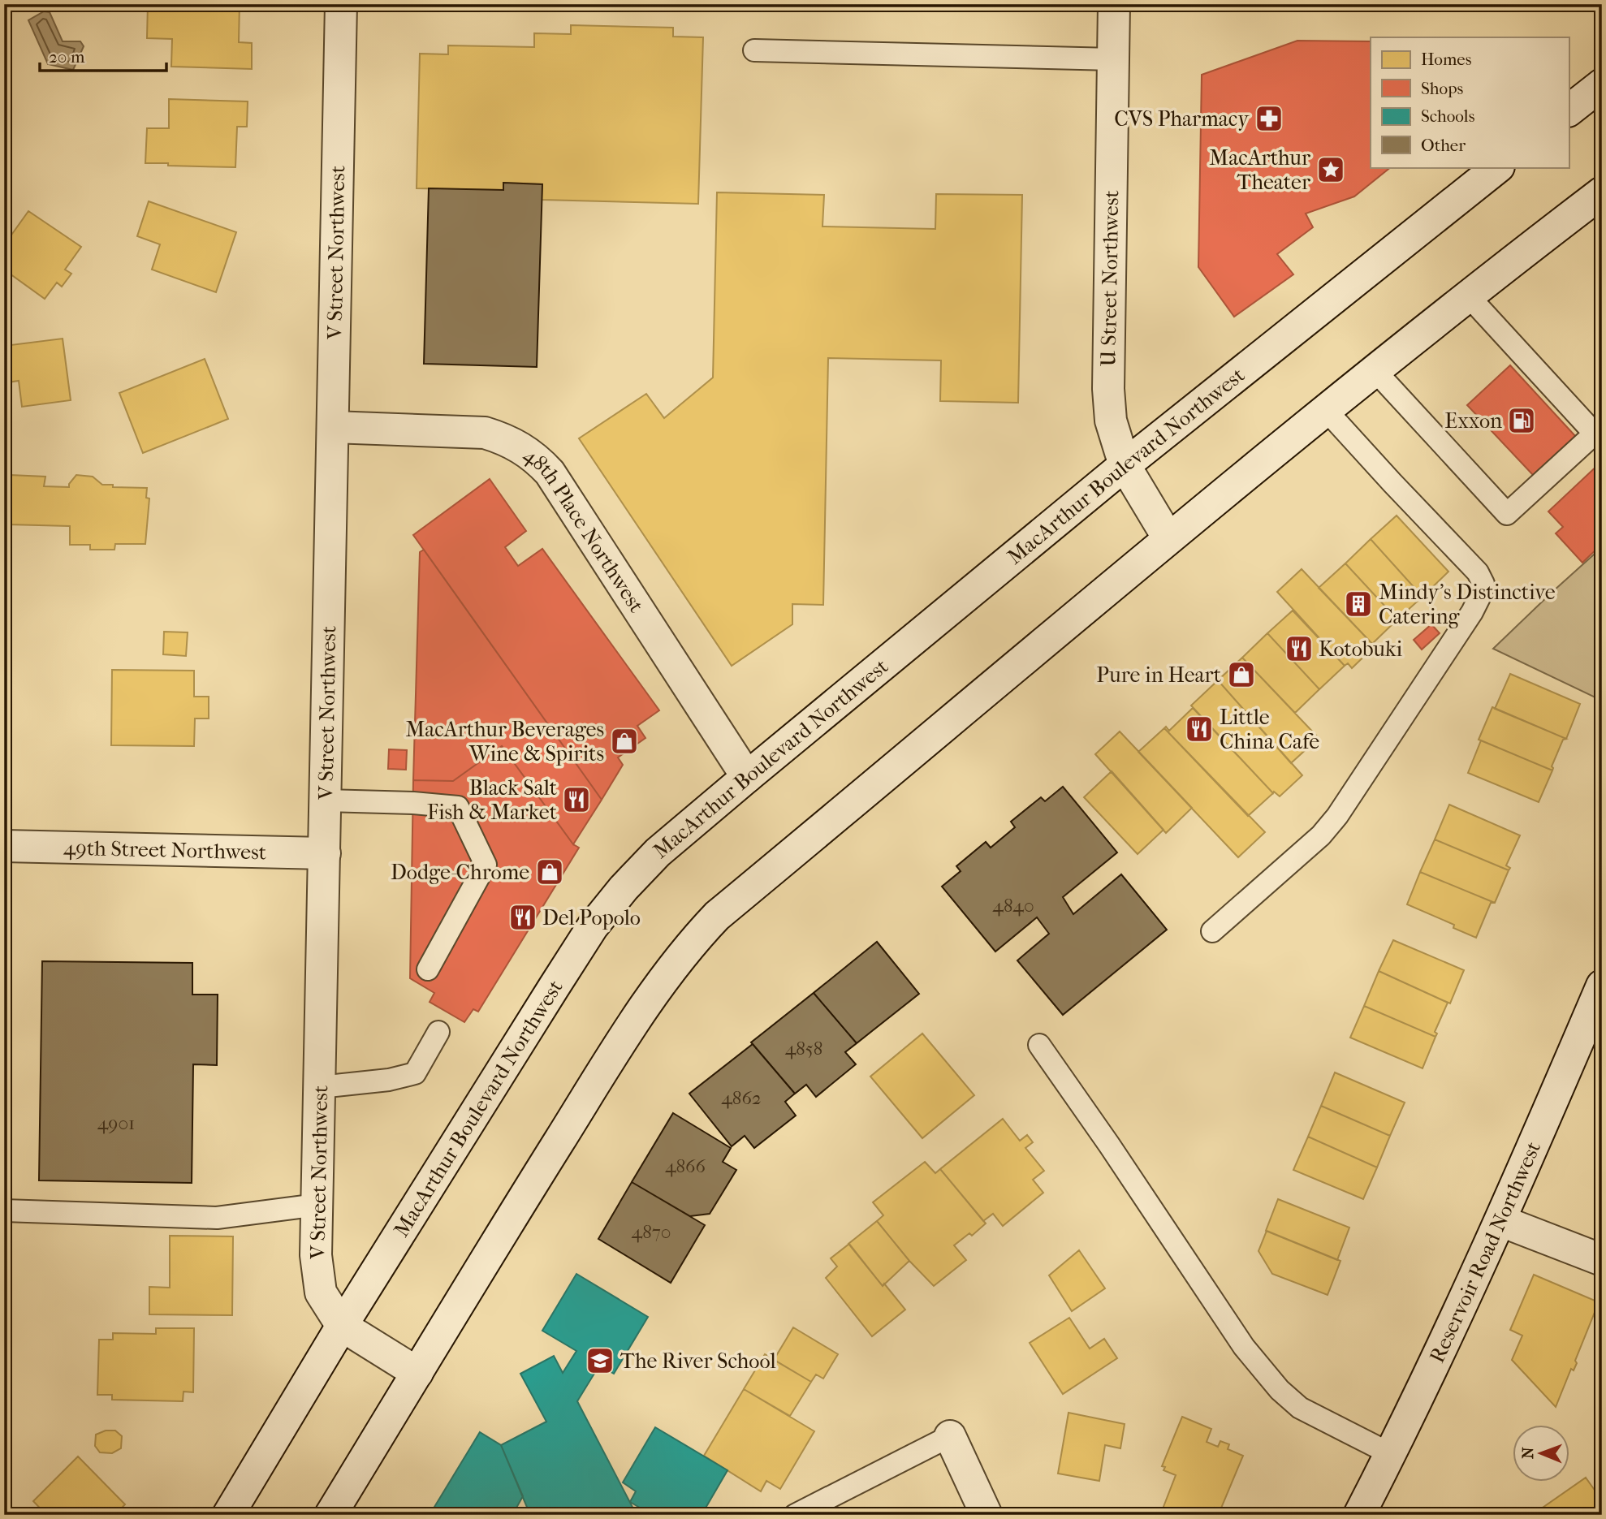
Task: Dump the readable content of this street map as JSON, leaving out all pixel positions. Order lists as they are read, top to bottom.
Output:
{
  "streets": {
    "main road": [
      "V Street Northwest",
      "U Street Northwest",
      "MacArthur Boulevard Northwest",
      "48th Place Northwest",
      "49th Street Northwest",
      "Reservoir Road Northwest"
    ]
  },
  "crossings": [
    ["V Street Northwest", "MacArthur Boulevard Northwest"],
    ["V Street Northwest", "48th Place Northwest"],
    ["V Street Northwest", "49th Street Northwest"],
    ["U Street Northwest", "MacArthur Boulevard Northwest"],
    ["MacArthur Boulevard Northwest", "48th Place Northwest"]
  ],
  "places": {
    "pharmacy": ["CVS Pharmacy"],
    "place": ["MacArthur Theater"],
    "fuel station": ["Exxon"],
    "building": ["Mindy's Distinctive Catering"],
    "restaurant": [
      "Kotobuki",
      "Little China Cafe",
      "Black Salt Fish & Market",
      "Del Popolo"
    ],
    "shop": ["Pure in Heart", "MacArthur Beverages Wine & Spirits", "Dodge-Chrome"],
    "school or university": ["The River School"]
  },
  "house_numbers": [
    "4840",
    "4858",
    "4862",
    "4901",
    "4866",
    "4870"
  ],
  "legend": [
    "Homes",
    "Shops",
    "Schools",
    "Other"
  ],
  "scale_bar": "20 m",
  "north": "left"
}
